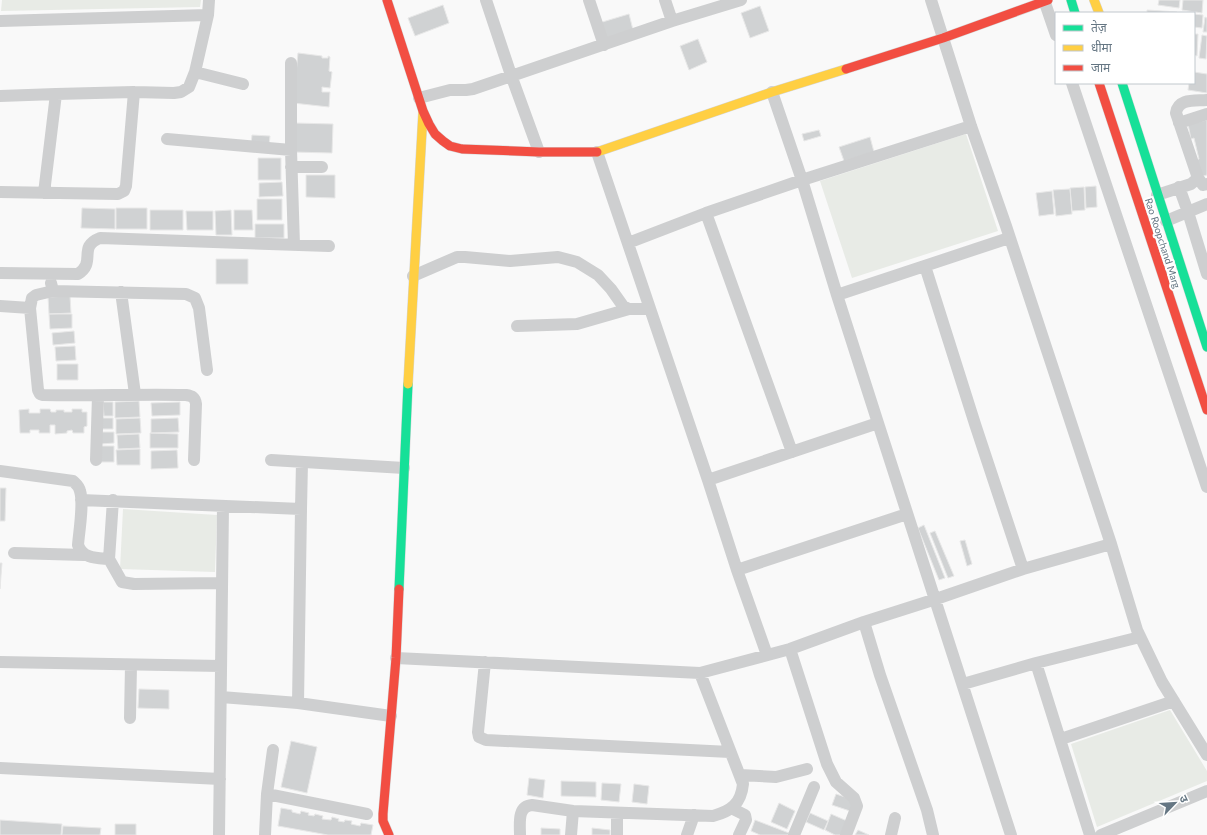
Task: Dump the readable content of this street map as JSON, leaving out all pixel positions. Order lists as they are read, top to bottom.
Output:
{
  "streets": {
    "street": ["Rao Roopchand Marg"]
  },
  "legend": ["तेज़", "धीमा", "जाम"],
  "north": "top right"
}
